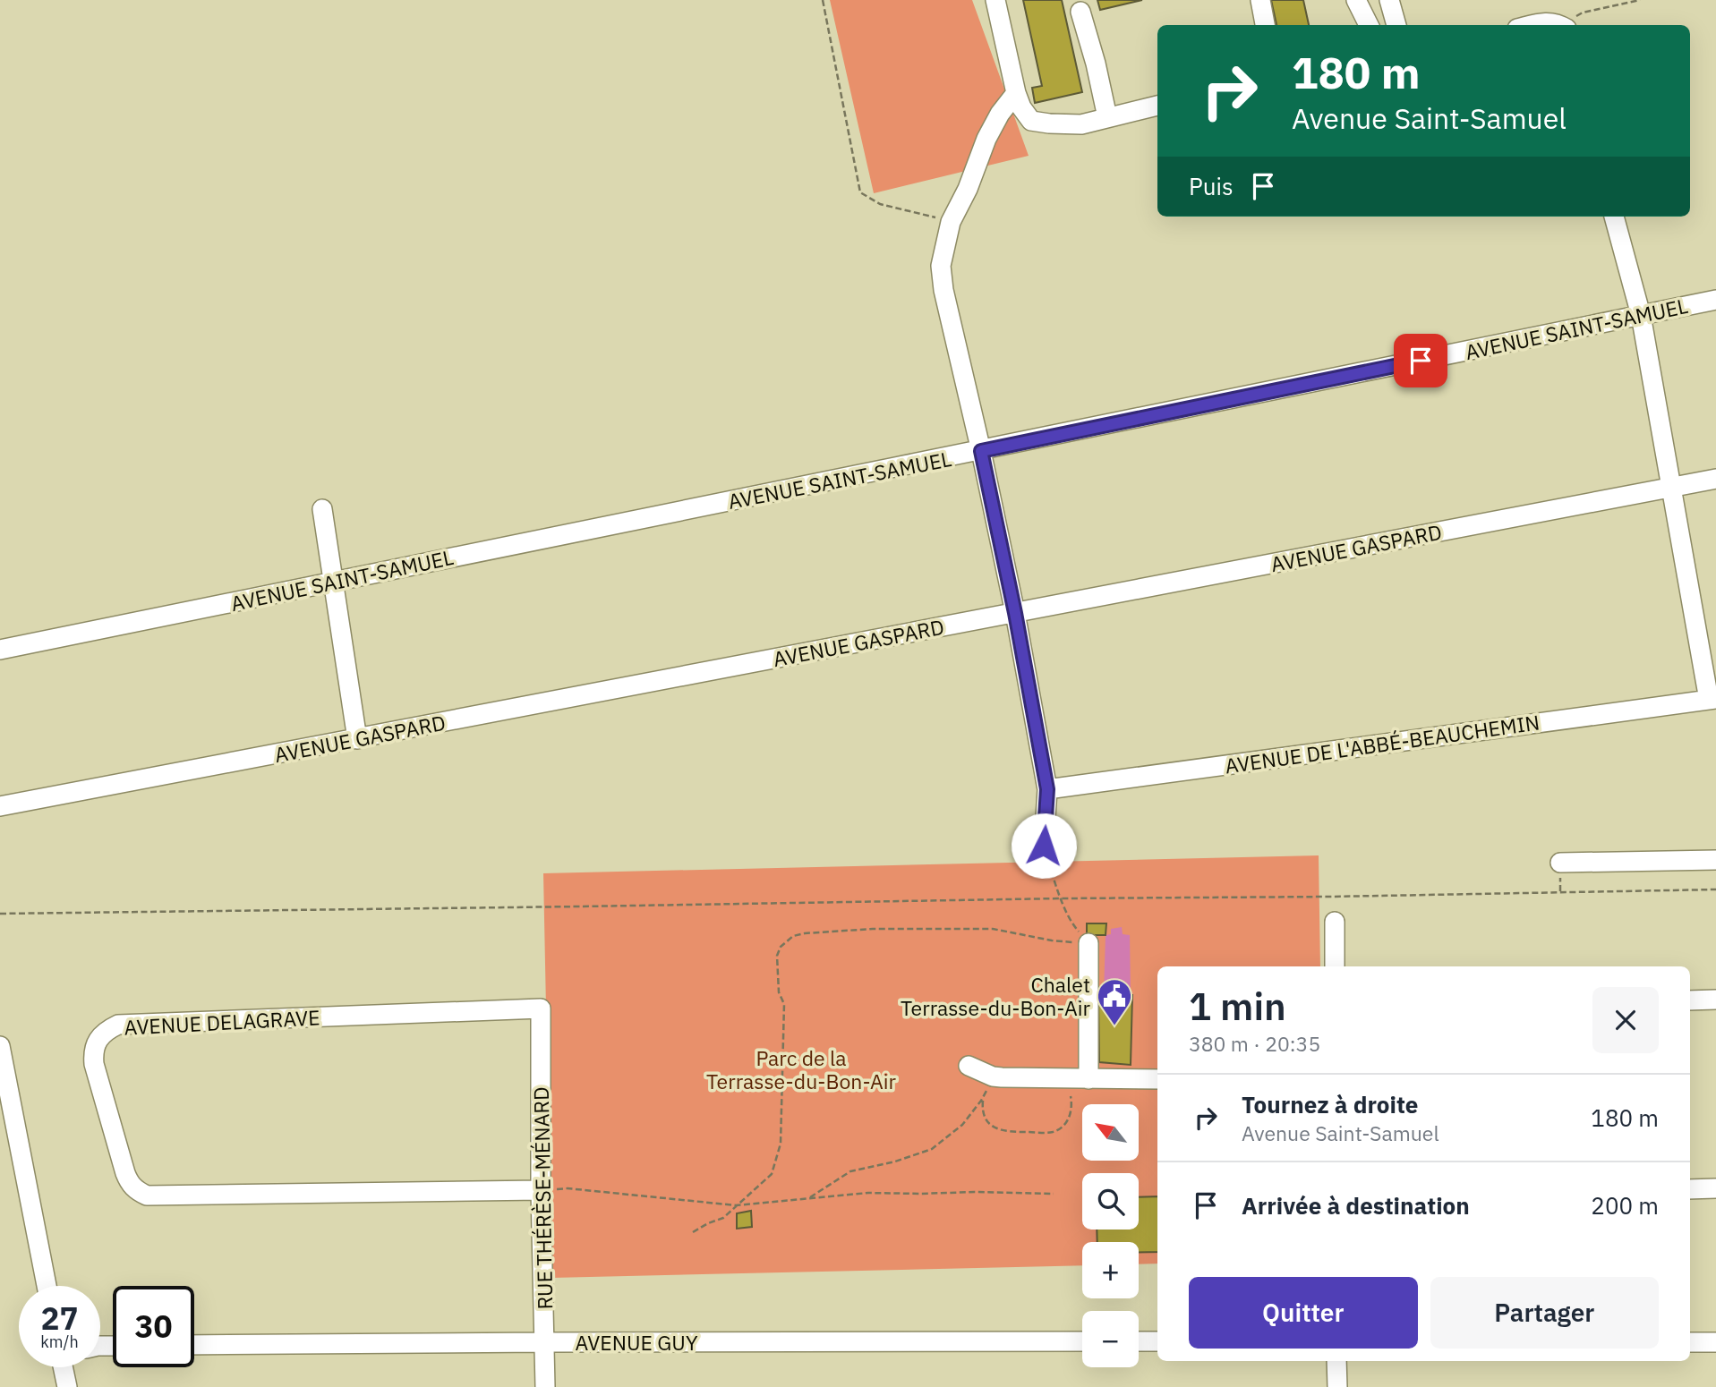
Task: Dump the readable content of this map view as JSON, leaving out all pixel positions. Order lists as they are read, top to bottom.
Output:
{
  "streets": {
    "street": [
      "AVENUE SAINT-SAMUEL",
      "AVENUE GASPARD",
      "AVENUE DE L'ABBÉ-BEAUCHEMIN",
      "AVENUE DELAGRAVE",
      "RUE THÉRÈSE-MÉNARD",
      "AVENUE GUY"
    ]
  },
  "crossings": [
    ["AVENUE DELAGRAVE", "RUE THÉRÈSE-MÉNARD"],
    ["RUE THÉRÈSE-MÉNARD", "AVENUE GUY"]
  ],
  "parks": ["Parc de la Terrasse-du-Bon-Air"],
  "places": {
    "public building": ["Chalet Terrasse-du-Bon-Air"]
  },
  "north": "top left",
  "page": {
    "turn": ["180 m", "Avenue Saint-Samuel"],
    "then": "Puis",
    "heading": ["1 min", "380 m · 20:35"],
    "list": [
      {
        "name": "Tournez à droite",
        "note": "Avenue Saint-Samuel",
        "value": "180 m"
      },
      {
        "name": "Arrivée à destination",
        "value": "200 m"
      }
    ],
    "map_buttons": ["+", "−"],
    "buttons": ["Quitter", "Partager"],
    "speed": "27 km/h",
    "limit": "30"
  }
}
